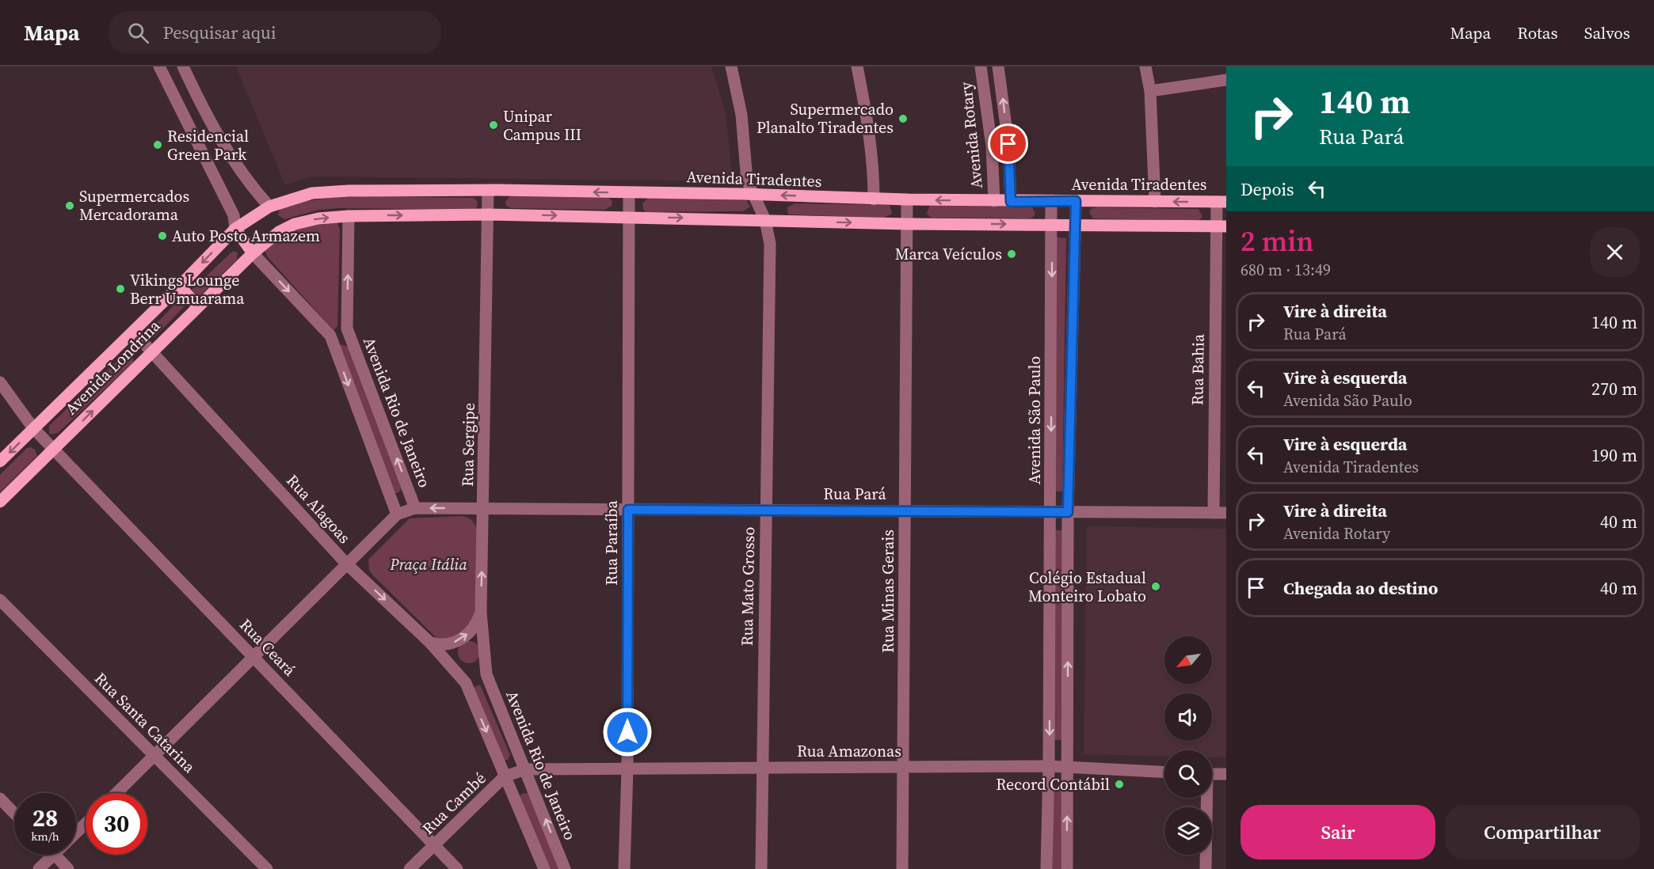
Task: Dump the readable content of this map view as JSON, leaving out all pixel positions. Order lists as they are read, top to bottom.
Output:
{
  "streets": {
    "main road": ["Avenida Tiradentes", "Avenida Londrina"],
    "street": [
      "Avenida Rotary",
      "Rua Bahia",
      "Avenida Rio de Janeiro",
      "Avenida São Paulo",
      "Rua Sergipe",
      "Rua Pará",
      "Rua Alagoas",
      "Rua Paraíba",
      "Rua Mato Grosso",
      "Rua Minas Gerais",
      "Rua Ceará",
      "Rua Santa Catarina",
      "Rua Amazonas",
      "Rua Cambé"
    ]
  },
  "crossings": [
    ["Avenida Rotary", "Avenida Tiradentes"],
    ["Avenida Tiradentes", "Avenida Londrina"],
    ["Avenida Tiradentes", "Rua Bahia"],
    ["Avenida Tiradentes", "Avenida São Paulo"],
    ["Avenida Tiradentes", "Rua Sergipe"],
    ["Avenida Tiradentes", "Rua Paraíba"],
    ["Avenida Tiradentes", "Rua Mato Grosso"],
    ["Avenida Tiradentes", "Rua Minas Gerais"],
    ["Avenida Londrina", "Rua Alagoas"],
    ["Avenida Londrina", "Rua Ceará"],
    ["Rua Bahia", "Rua Pará"],
    ["Avenida Rio de Janeiro", "Rua Sergipe"],
    ["Avenida Rio de Janeiro", "Rua Pará"],
    ["Avenida Rio de Janeiro", "Rua Amazonas"],
    ["Avenida Rio de Janeiro", "Rua Cambé"],
    ["Avenida São Paulo", "Rua Pará"],
    ["Avenida São Paulo", "Rua Amazonas"],
    ["Rua Sergipe", "Rua Pará"],
    ["Rua Pará", "Rua Paraíba"],
    ["Rua Pará", "Rua Mato Grosso"],
    ["Rua Pará", "Rua Minas Gerais"],
    ["Rua Paraíba", "Rua Amazonas"],
    ["Rua Mato Grosso", "Rua Amazonas"],
    ["Rua Minas Gerais", "Rua Amazonas"],
    ["Rua Ceará", "Rua Cambé"],
    ["Rua Amazonas", "Rua Cambé"]
  ],
  "parks": ["Praça Itália"],
  "places": [
    "Supermercado Planalto Tiradentes",
    "Unipar Campus III",
    "Residencial Green Park",
    "Supermercados Mercadorama",
    "Auto Posto Armazem",
    "Marca Veículos",
    "Vikings Lounge Berr Umuarama",
    "Colégio Estadual Monteiro Lobato",
    "Record Contábil"
  ],
  "north": "bottom left",
  "page": {
    "header": "Mapa",
    "search": "Pesquisar aqui",
    "nav": ["Mapa", "Rotas", "Salvos"],
    "turn": ["140 m", "Rua Pará"],
    "then": "Depois",
    "heading": ["2 min", "680 m · 13:49"],
    "list": [
      {
        "name": "Vire à direita",
        "note": "Rua Pará",
        "value": "140 m"
      },
      {
        "name": "Vire à esquerda",
        "note": "Avenida São Paulo",
        "value": "270 m"
      },
      {
        "name": "Vire à esquerda",
        "note": "Avenida Tiradentes",
        "value": "190 m"
      },
      {
        "name": "Vire à direita",
        "note": "Avenida Rotary",
        "value": "40 m"
      },
      {
        "name": "Chegada ao destino",
        "value": "40 m"
      }
    ],
    "speed": "28 km/h",
    "limit": "30",
    "buttons": ["Sair", "Compartilhar"]
  }
}
